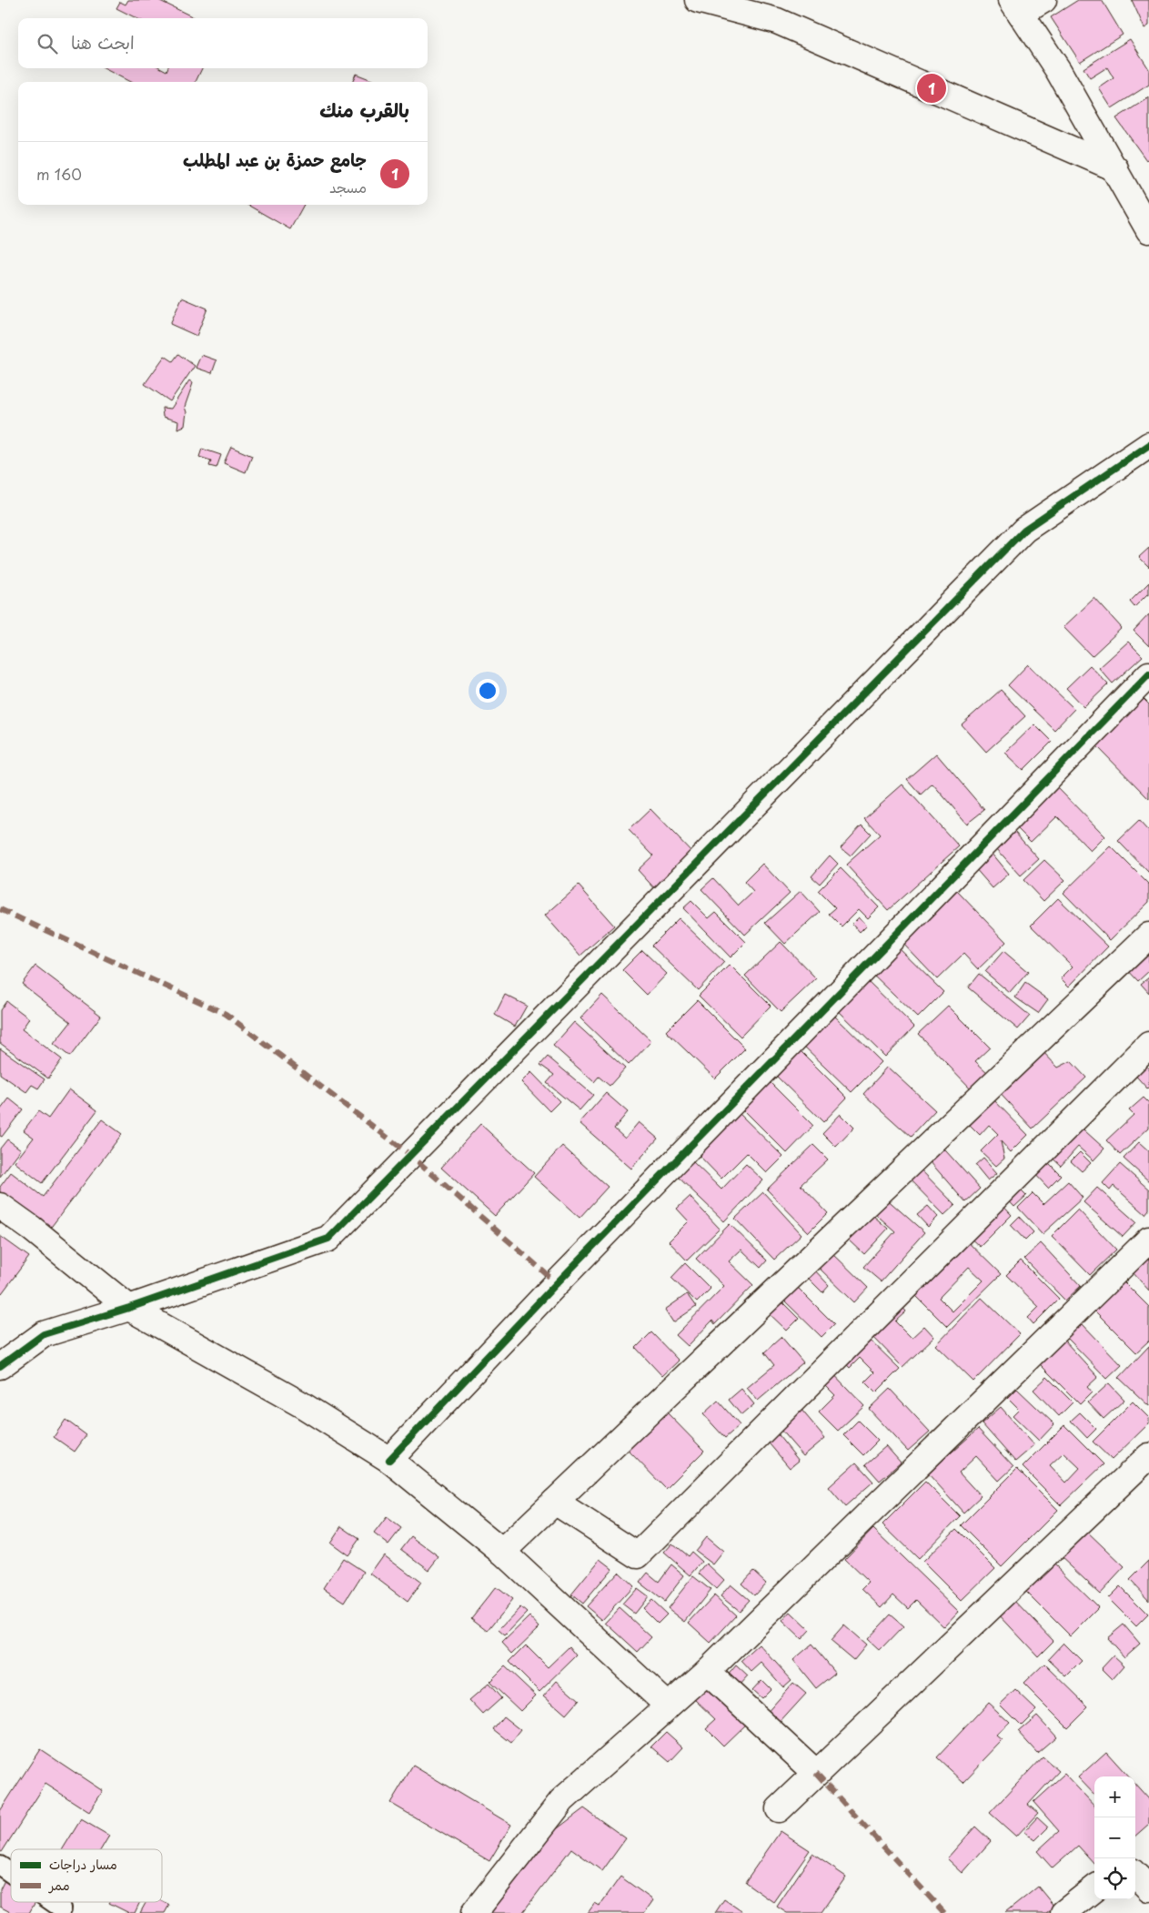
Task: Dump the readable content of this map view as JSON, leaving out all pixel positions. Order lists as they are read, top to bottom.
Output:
{
  "legend": ["مسار دراجات", "ممر"],
  "page": {
    "search": "ابحث هنا",
    "pins": "1",
    "heading": "بالقرب منك",
    "list": [
      {
        "mark": "1",
        "name": "جامع حمزة بن عبد المطلب",
        "note": "مسجد",
        "value": "160 m"
      }
    ],
    "map_buttons": ["+", "−"]
  }
}
